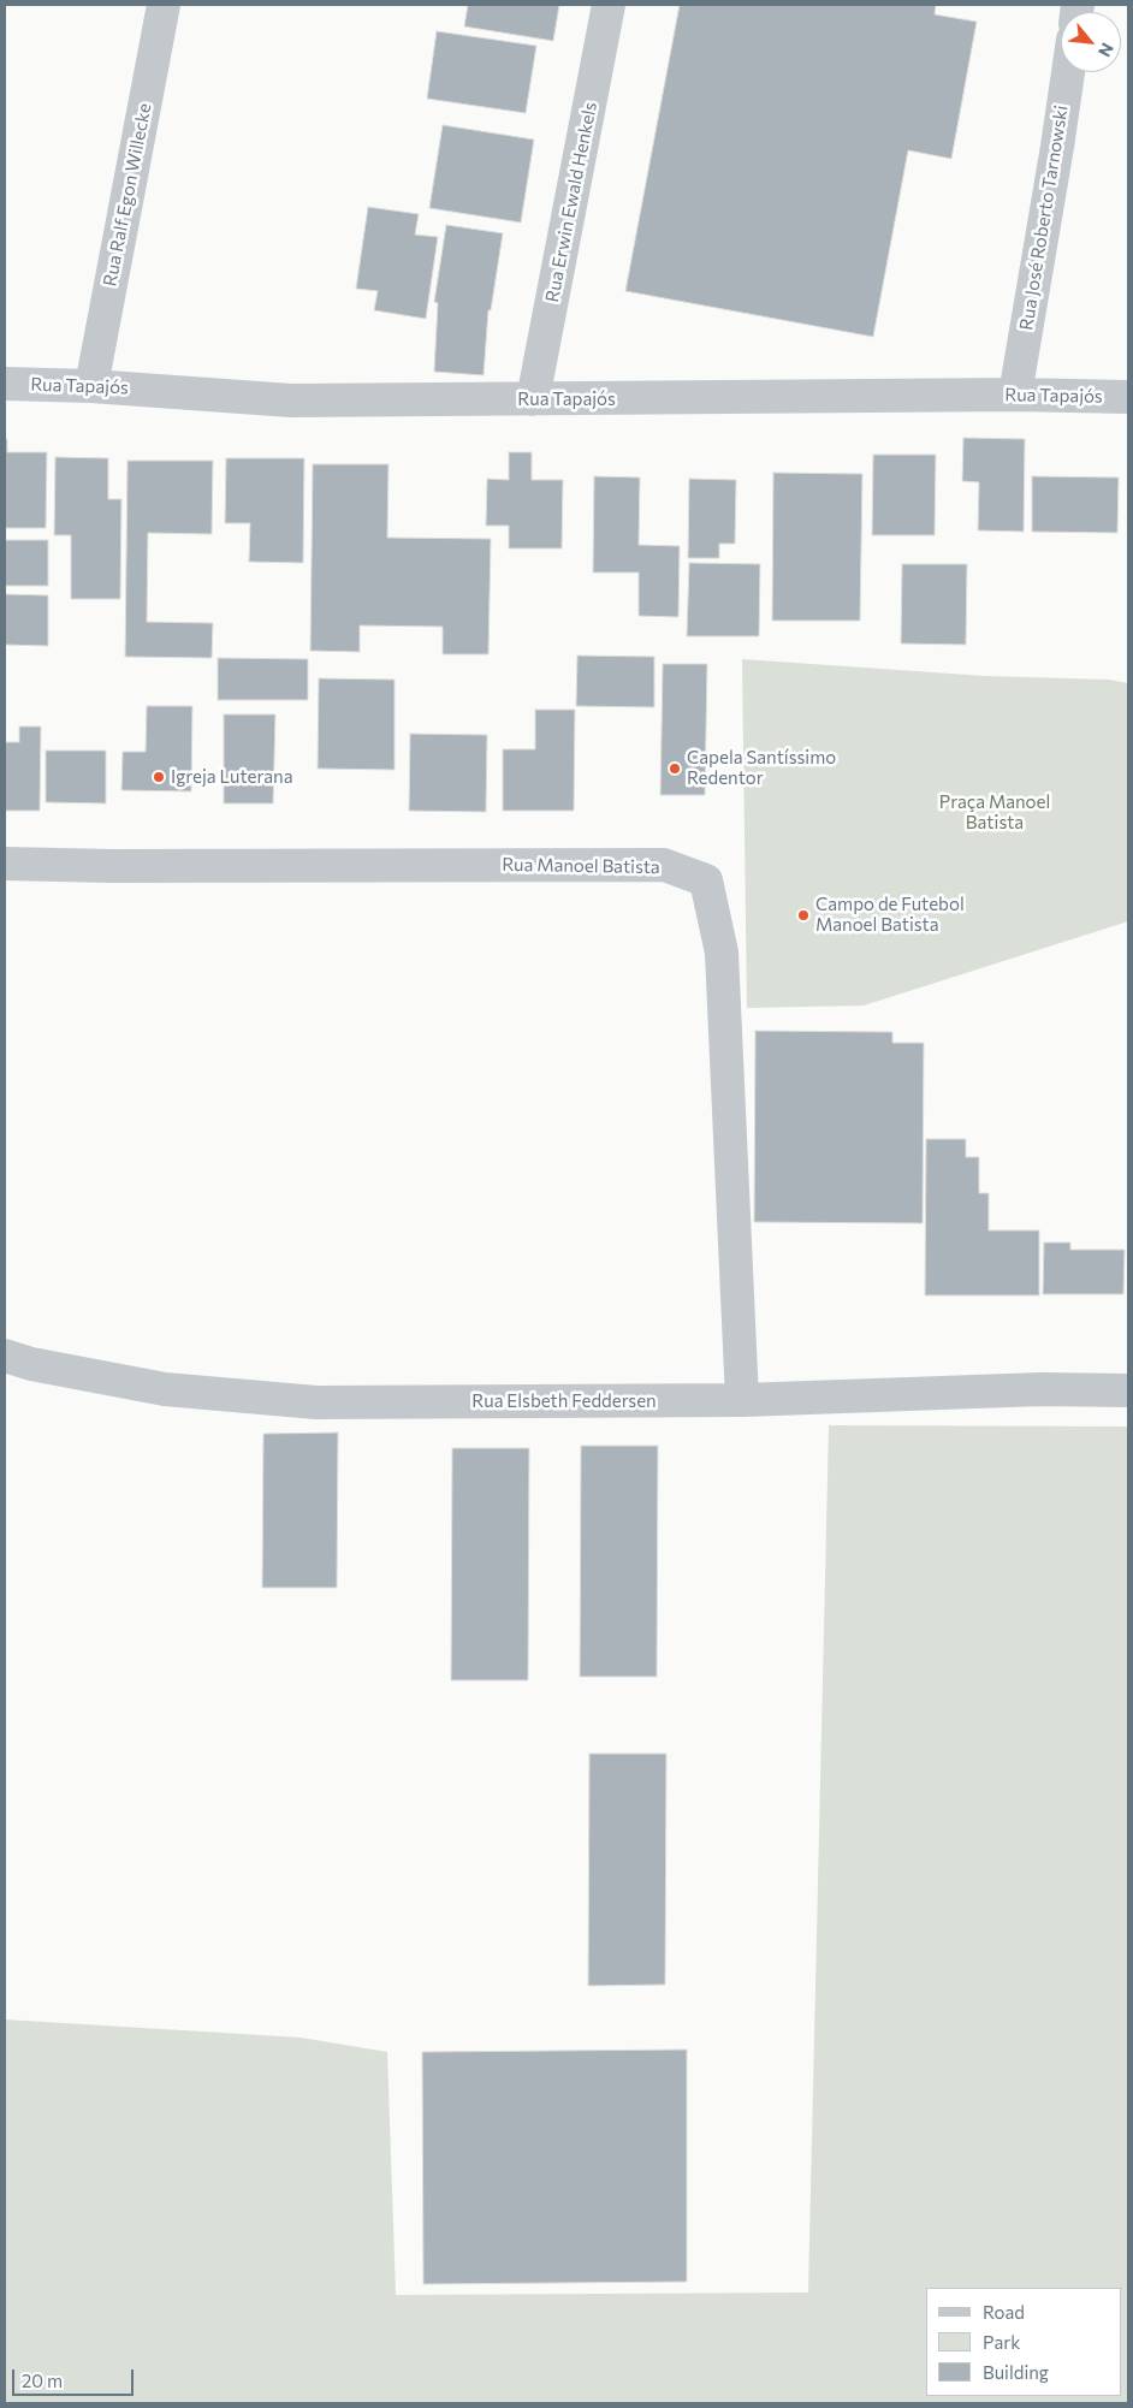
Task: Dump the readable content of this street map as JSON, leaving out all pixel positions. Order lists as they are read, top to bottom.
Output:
{
  "streets": {
    "street": [
      "Rua Ralf Egon Willecke",
      "Rua Erwin Ewald Henkels",
      "Rua José Roberto Tarnowski",
      "Rua Tapajós",
      "Rua Manoel Batista",
      "Rua Elsbeth Feddersen"
    ]
  },
  "crossings": [
    ["Rua Ralf Egon Willecke", "Rua Tapajós"],
    ["Rua Erwin Ewald Henkels", "Rua Tapajós"],
    ["Rua José Roberto Tarnowski", "Rua Tapajós"],
    ["Rua Manoel Batista", "Rua Elsbeth Feddersen"]
  ],
  "parks": ["Praça Manoel Batista"],
  "places": ["Capela Santíssimo Redentor", "Igreja Luterana", "Campo de Futebol Manoel Batista"],
  "legend": ["Road", "Park", "Building"],
  "scale_bar": "20 m",
  "north": "bottom right"
}
